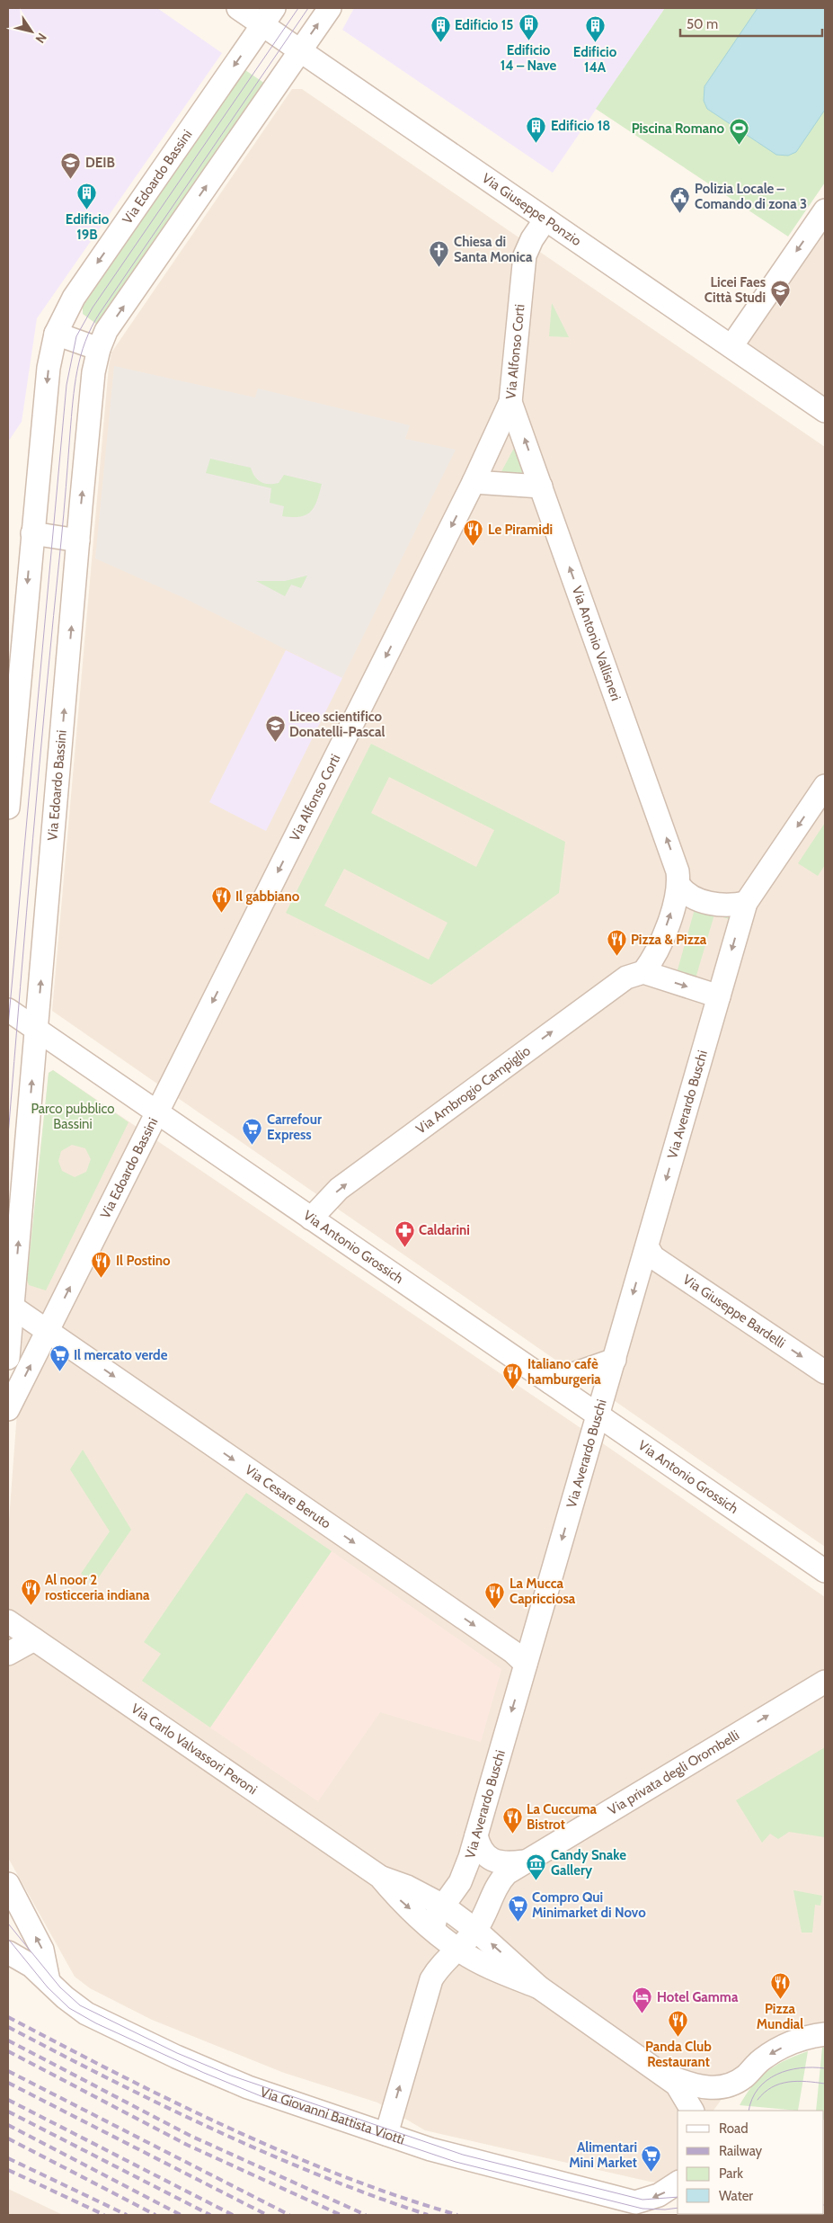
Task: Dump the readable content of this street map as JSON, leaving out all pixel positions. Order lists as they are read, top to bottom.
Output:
{
  "streets": {
    "street": [
      "Via Edoardo Bassini",
      "Via Giuseppe Ponzio",
      "Via Alfonso Corti",
      "Via Antonio Vallisneri",
      "Via Ambrogio Campiglio",
      "Via Averardo Buschi",
      "Via Antonio Grossich",
      "Via Giuseppe Bardelli",
      "Via Cesare Beruto",
      "Via Carlo Valvassori Peroni",
      "Via privata degli Orombelli",
      "Via Giovanni Battista Viotti"
    ]
  },
  "crossings": [
    ["Via Edoardo Bassini", "Via Giuseppe Ponzio"],
    ["Via Edoardo Bassini", "Via Alfonso Corti"],
    ["Via Edoardo Bassini", "Via Antonio Grossich"],
    ["Via Edoardo Bassini", "Via Cesare Beruto"],
    ["Via Giuseppe Ponzio", "Via Alfonso Corti"],
    ["Via Alfonso Corti", "Via Antonio Vallisneri"],
    ["Via Alfonso Corti", "Via Antonio Grossich"],
    ["Via Ambrogio Campiglio", "Via Antonio Grossich"],
    ["Via Averardo Buschi", "Via Antonio Grossich"],
    ["Via Averardo Buschi", "Via Giuseppe Bardelli"],
    ["Via Averardo Buschi", "Via Cesare Beruto"],
    ["Via Averardo Buschi", "Via Carlo Valvassori Peroni"],
    ["Via Averardo Buschi", "Via privata degli Orombelli"],
    ["Via Carlo Valvassori Peroni", "Via privata degli Orombelli"]
  ],
  "one_way": [
    "Via Alfonso Corti",
    "Via Antonio Vallisneri",
    "Via Ambrogio Campiglio",
    "Via Averardo Buschi",
    "Via Giuseppe Bardelli",
    "Via Cesare Beruto",
    "Via privata degli Orombelli",
    "Via Giovanni Battista Viotti"
  ],
  "parks": ["Parco pubblico Bassini"],
  "places": {
    "building": [
      "Edificio 14 – Nave",
      "Edificio 15",
      "Edificio 14A",
      "Edificio 18",
      "Edificio 19B"
    ],
    "sports": ["Piscina Romano"],
    "school or university": ["DEIB", "Licei Faes Città Studi", "Liceo scientifico Donatelli-Pascal"],
    "public building": ["Polizia Locale – Comando di zona 3"],
    "church": ["Chiesa di Santa Monica"],
    "restaurant": [
      "Le Piramidi",
      "Il gabbiano",
      "Pizza & Pizza",
      "Il Postino",
      "Italiano cafè hamburgeria",
      "Al noor 2 rosticceria indiana",
      "La Mucca Capricciosa",
      "La Cuccuma Bistrot",
      "Pizza Mundial",
      "Panda Club Restaurant"
    ],
    "supermarket": [
      "Carrefour Express",
      "Il mercato verde",
      "Compro Qui Minimarket di Novo",
      "Alimentari Mini Market"
    ],
    "pharmacy": ["Caldarini"],
    "museum": ["Candy Snake Gallery"],
    "hotel": ["Hotel Gamma"]
  },
  "legend": [
    "Road",
    "Railway",
    "Park",
    "Water"
  ],
  "scale_bar": "50 m",
  "north": "bottom right"
}
